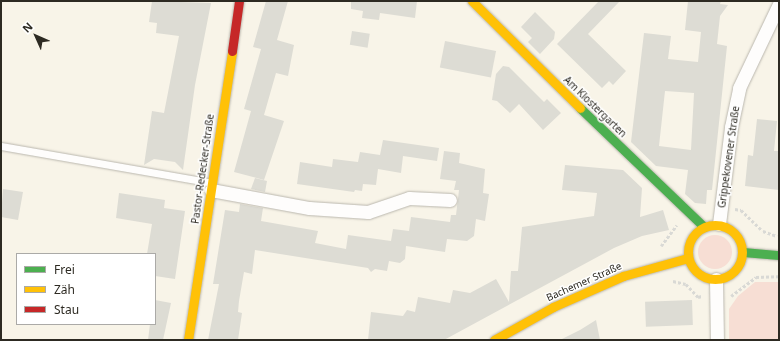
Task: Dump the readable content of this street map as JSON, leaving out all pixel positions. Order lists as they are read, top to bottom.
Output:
{
  "streets": {
    "street": [
      "Am Klostergarten",
      "Grippekovener Straße",
      "Pastor-Redecker-Straße",
      "Bachemer Straße"
    ]
  },
  "crossings": [
    ["Am Klostergarten", "Grippekovener Straße"],
    ["Am Klostergarten", "Bachemer Straße"],
    ["Grippekovener Straße", "Bachemer Straße"]
  ],
  "legend": ["Frei", "Zäh", "Stau"],
  "north": "top left"
}
